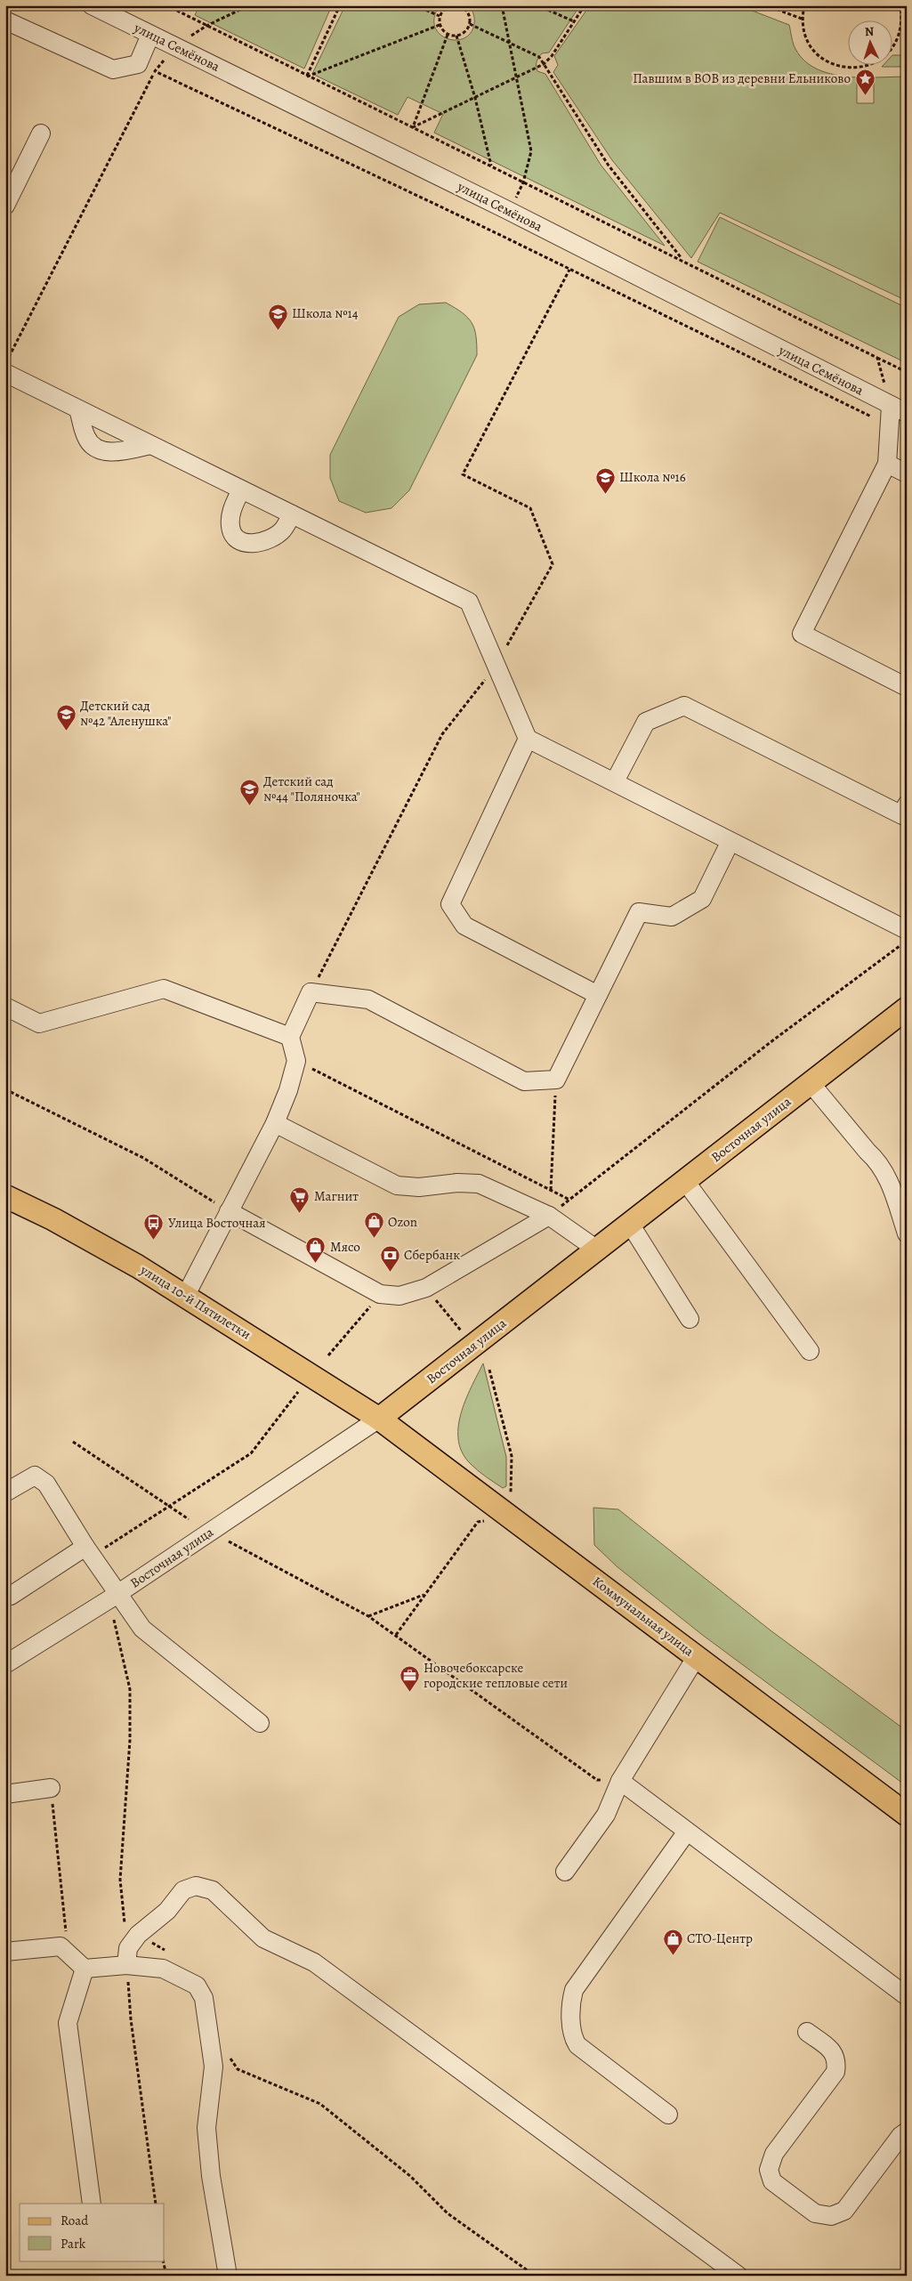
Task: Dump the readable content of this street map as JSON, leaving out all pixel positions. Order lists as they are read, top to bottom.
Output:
{
  "streets": {
    "main road": ["Восточная улица", "улица 10-й Пятилетки", "Коммунальная улица"],
    "street": ["улица Семёнова"]
  },
  "crossings": [
    ["Восточная улица", "улица 10-й Пятилетки"],
    ["Восточная улица", "Коммунальная улица"],
    ["улица 10-й Пятилетки", "Коммунальная улица"]
  ],
  "places": {
    "place": ["Павшим в ВОВ из деревни Ельниково"],
    "school or university": [
      "Школа №14",
      "Школа №16",
      "Детский сад №42 \"Аленушка\"",
      "Детский сад №44 \"Поляночка\""
    ],
    "supermarket": ["Магнит"],
    "shop": ["Ozon", "Мясо", "СТО-Центр"],
    "bus stop": ["Улица Восточная"],
    "bank": ["Сбербанк"],
    "office": ["Новочебоксарске городские тепловые сети"]
  },
  "legend": ["Road", "Park"],
  "north": "top"
}
